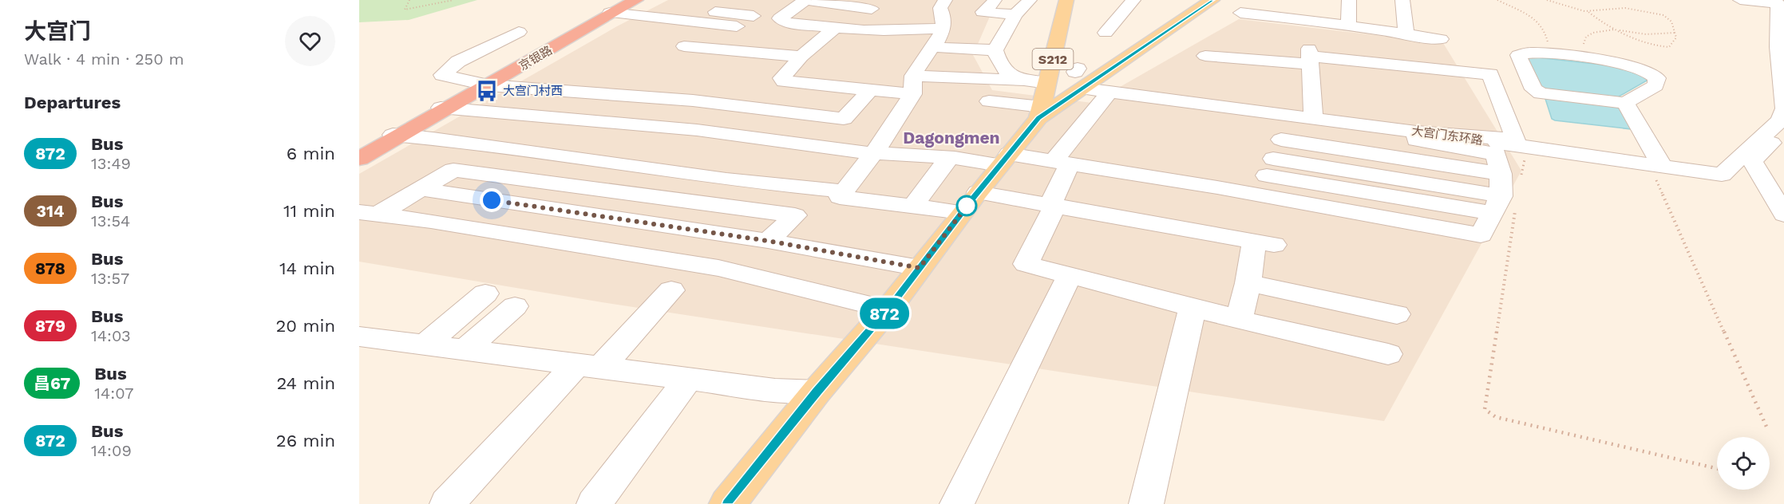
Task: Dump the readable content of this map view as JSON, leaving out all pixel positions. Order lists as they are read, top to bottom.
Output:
{
  "streets": {
    "highway": ["京银路"],
    "main road": ["S212"],
    "street": ["大宫门东环路"]
  },
  "crossings": [
    ["S212", "大宫门东环路"]
  ],
  "districts": ["Dagongmen"],
  "places": {
    "bus stop": ["大宫门村西"]
  },
  "lines": ["bus line 872"],
  "page": {
    "heading": [
      ["大宫门", "Walk · 4 min · 250 m"],
      "Departures"
    ],
    "on_map": "872",
    "list": [
      {
        "mark": "872",
        "name": "Bus",
        "note": "13:49",
        "value": "6 min"
      },
      {
        "mark": "314",
        "name": "Bus",
        "note": "13:54",
        "value": "11 min"
      },
      {
        "mark": "878",
        "name": "Bus",
        "note": "13:57",
        "value": "14 min"
      },
      {
        "mark": "879",
        "name": "Bus",
        "note": "14:03",
        "value": "20 min"
      },
      {
        "mark": "昌67",
        "name": "Bus",
        "note": "14:07",
        "value": "24 min"
      },
      {
        "mark": "872",
        "name": "Bus",
        "note": "14:09",
        "value": "26 min"
      }
    ]
  }
}
